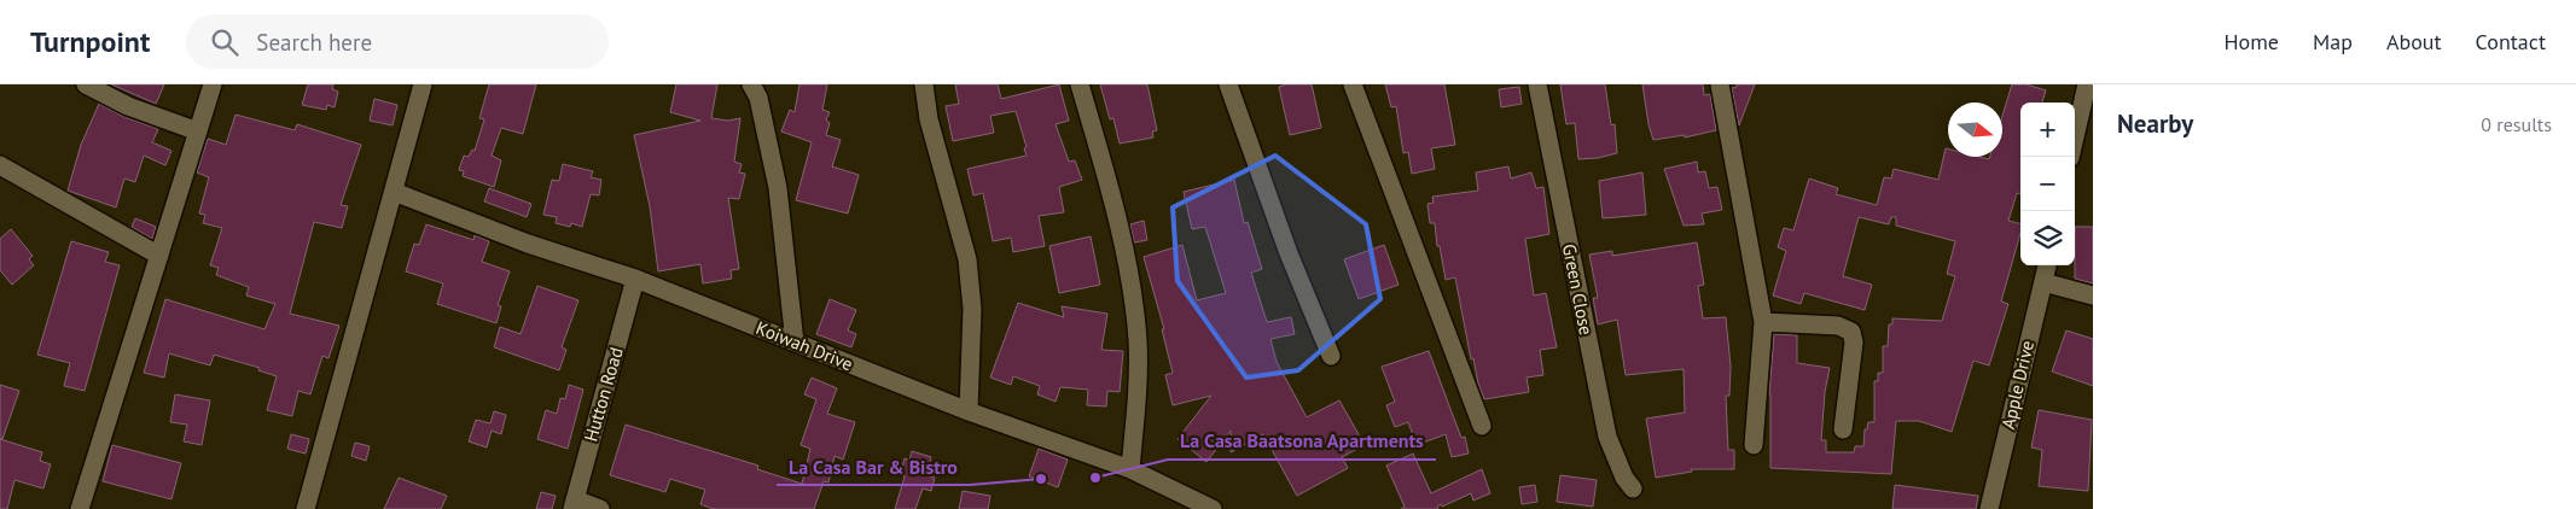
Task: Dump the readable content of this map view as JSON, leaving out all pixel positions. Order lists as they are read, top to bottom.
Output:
{
  "streets": {
    "street": [
      "Green Close",
      "Koiwah Drive",
      "Apple Drive",
      "Hutton Road"
    ]
  },
  "crossings": [
    ["Koiwah Drive", "Hutton Road"]
  ],
  "places": ["La Casa Baatsona Apartments", "La Casa Bar & Bistro"],
  "north": "right",
  "page": {
    "header": "Turnpoint",
    "search": "Search here",
    "nav": [
      "Home",
      "Map",
      "About",
      "Contact"
    ],
    "heading": ["Nearby", "0 results"],
    "map_buttons": ["+", "−"]
  }
}
